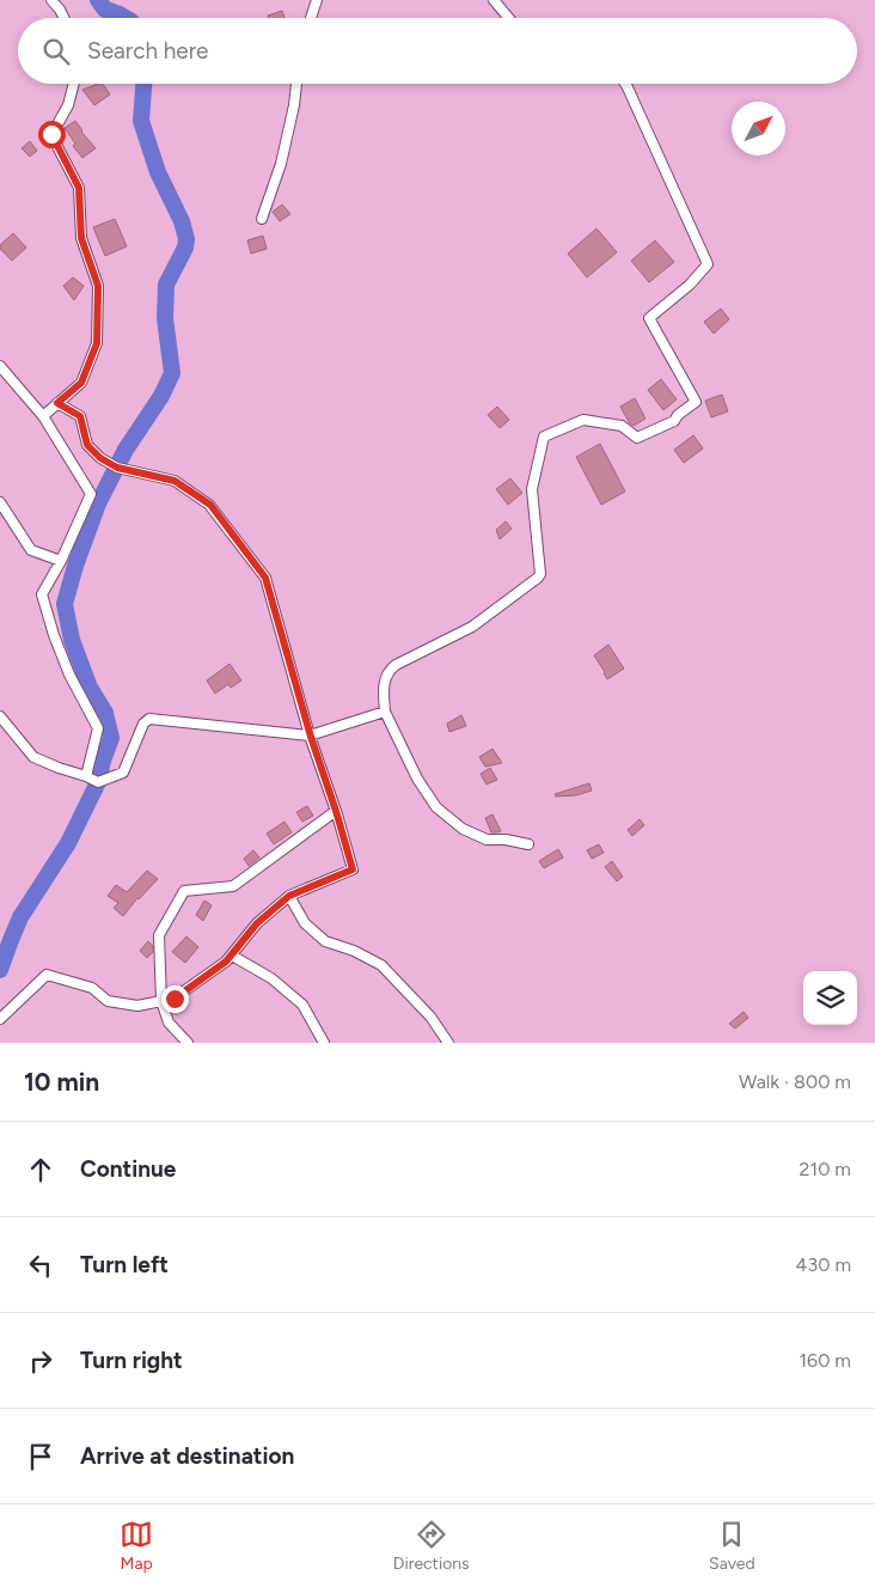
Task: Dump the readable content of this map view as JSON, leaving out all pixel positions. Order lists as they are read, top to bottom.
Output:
{
  "north": "top right",
  "page": {
    "search": "Search here",
    "heading": ["10 min", "Walk · 800 m"],
    "list": [
      ["Continue", "210 m"],
      ["Turn left", "430 m"],
      ["Turn right", "160 m"],
      "Arrive at destination"
    ],
    "nav": ["Map", "Directions", "Saved"]
  }
}
